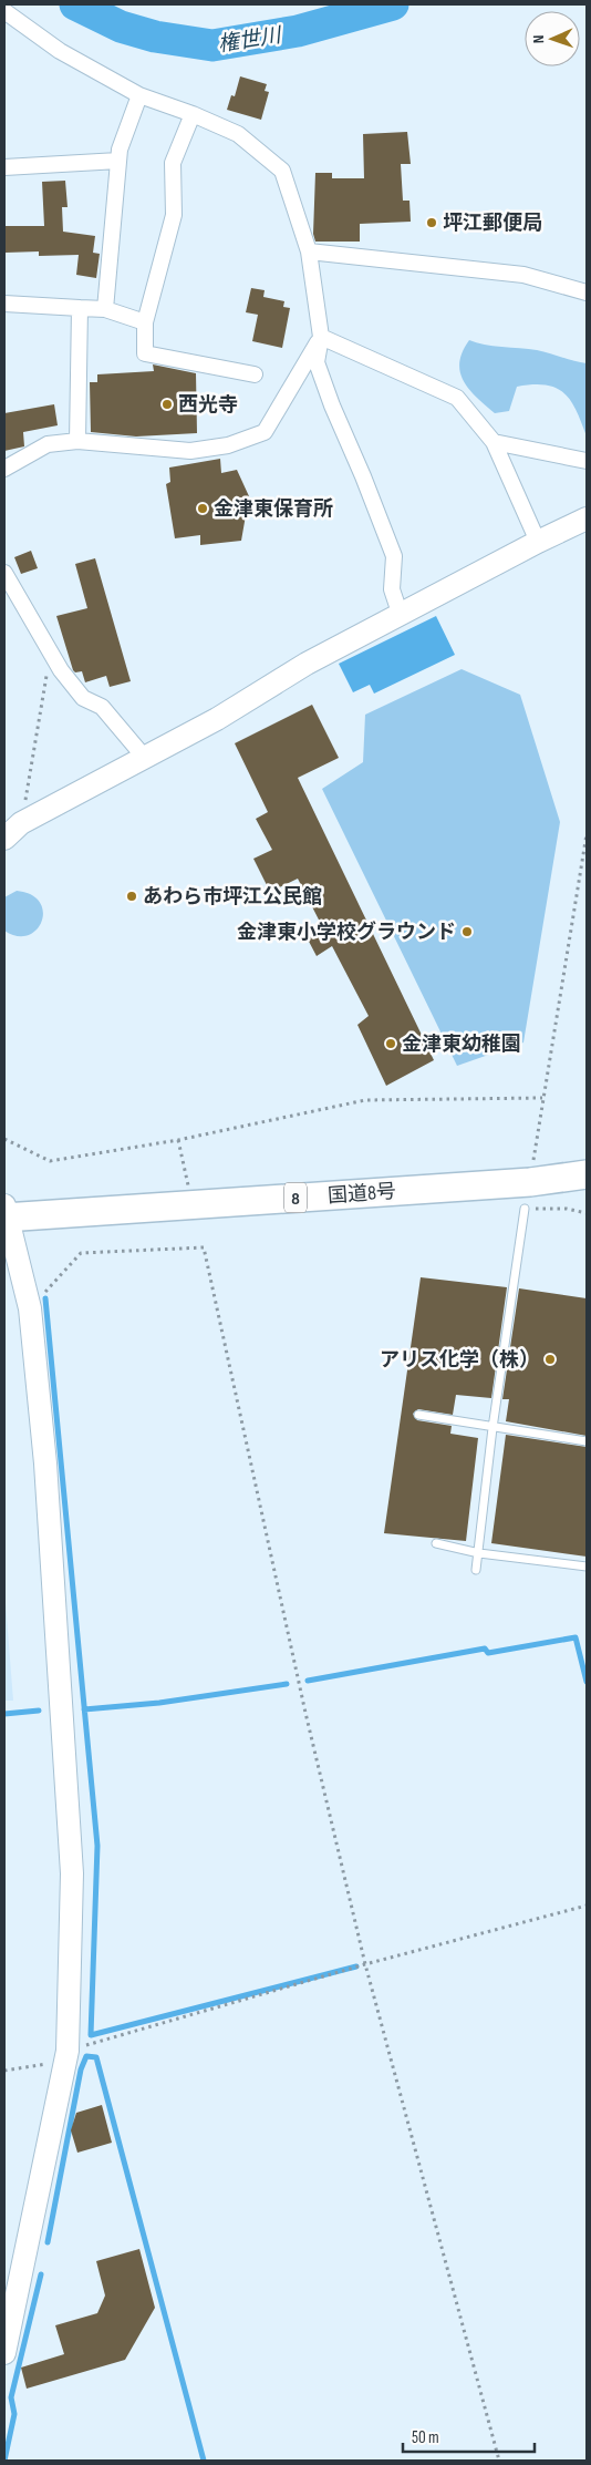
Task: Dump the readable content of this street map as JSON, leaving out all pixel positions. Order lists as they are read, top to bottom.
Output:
{
  "streets": {
    "highway": ["国道8号", "8"]
  },
  "water": ["権世川"],
  "places": [
    "坪江郵便局",
    "西光寺",
    "金津東保育所",
    "あわら市坪江公民館",
    "金津東小学校グラウンド",
    "金津東幼稚園",
    "アリス化学（株）"
  ],
  "scale_bar": "50 m",
  "north": "left"
}
